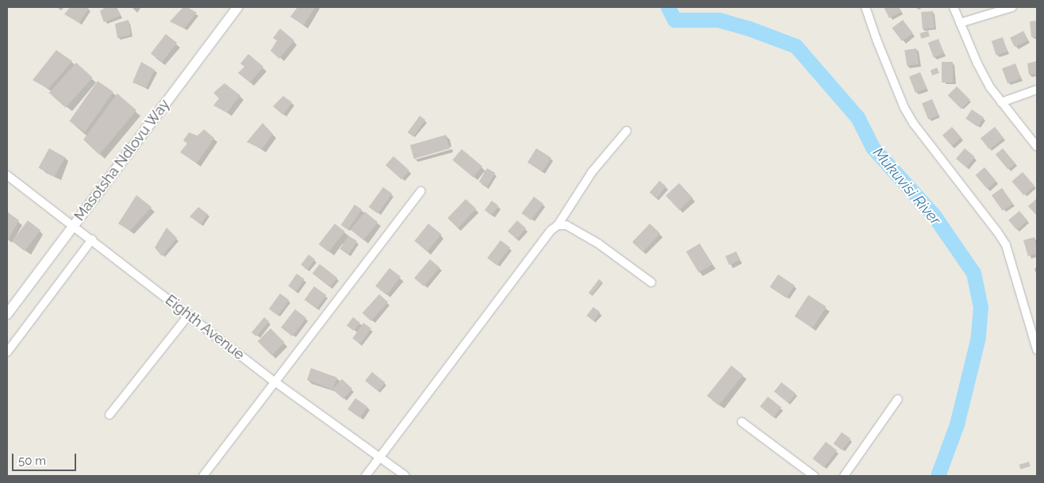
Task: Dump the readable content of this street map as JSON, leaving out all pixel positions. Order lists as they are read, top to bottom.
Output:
{
  "streets": {
    "street": ["Masotsha Ndlovu Way", "Eighth Avenue"]
  },
  "crossings": [
    ["Masotsha Ndlovu Way", "Eighth Avenue"]
  ],
  "water": ["Mukuvisi River"],
  "scale_bar": "50 m"
}
